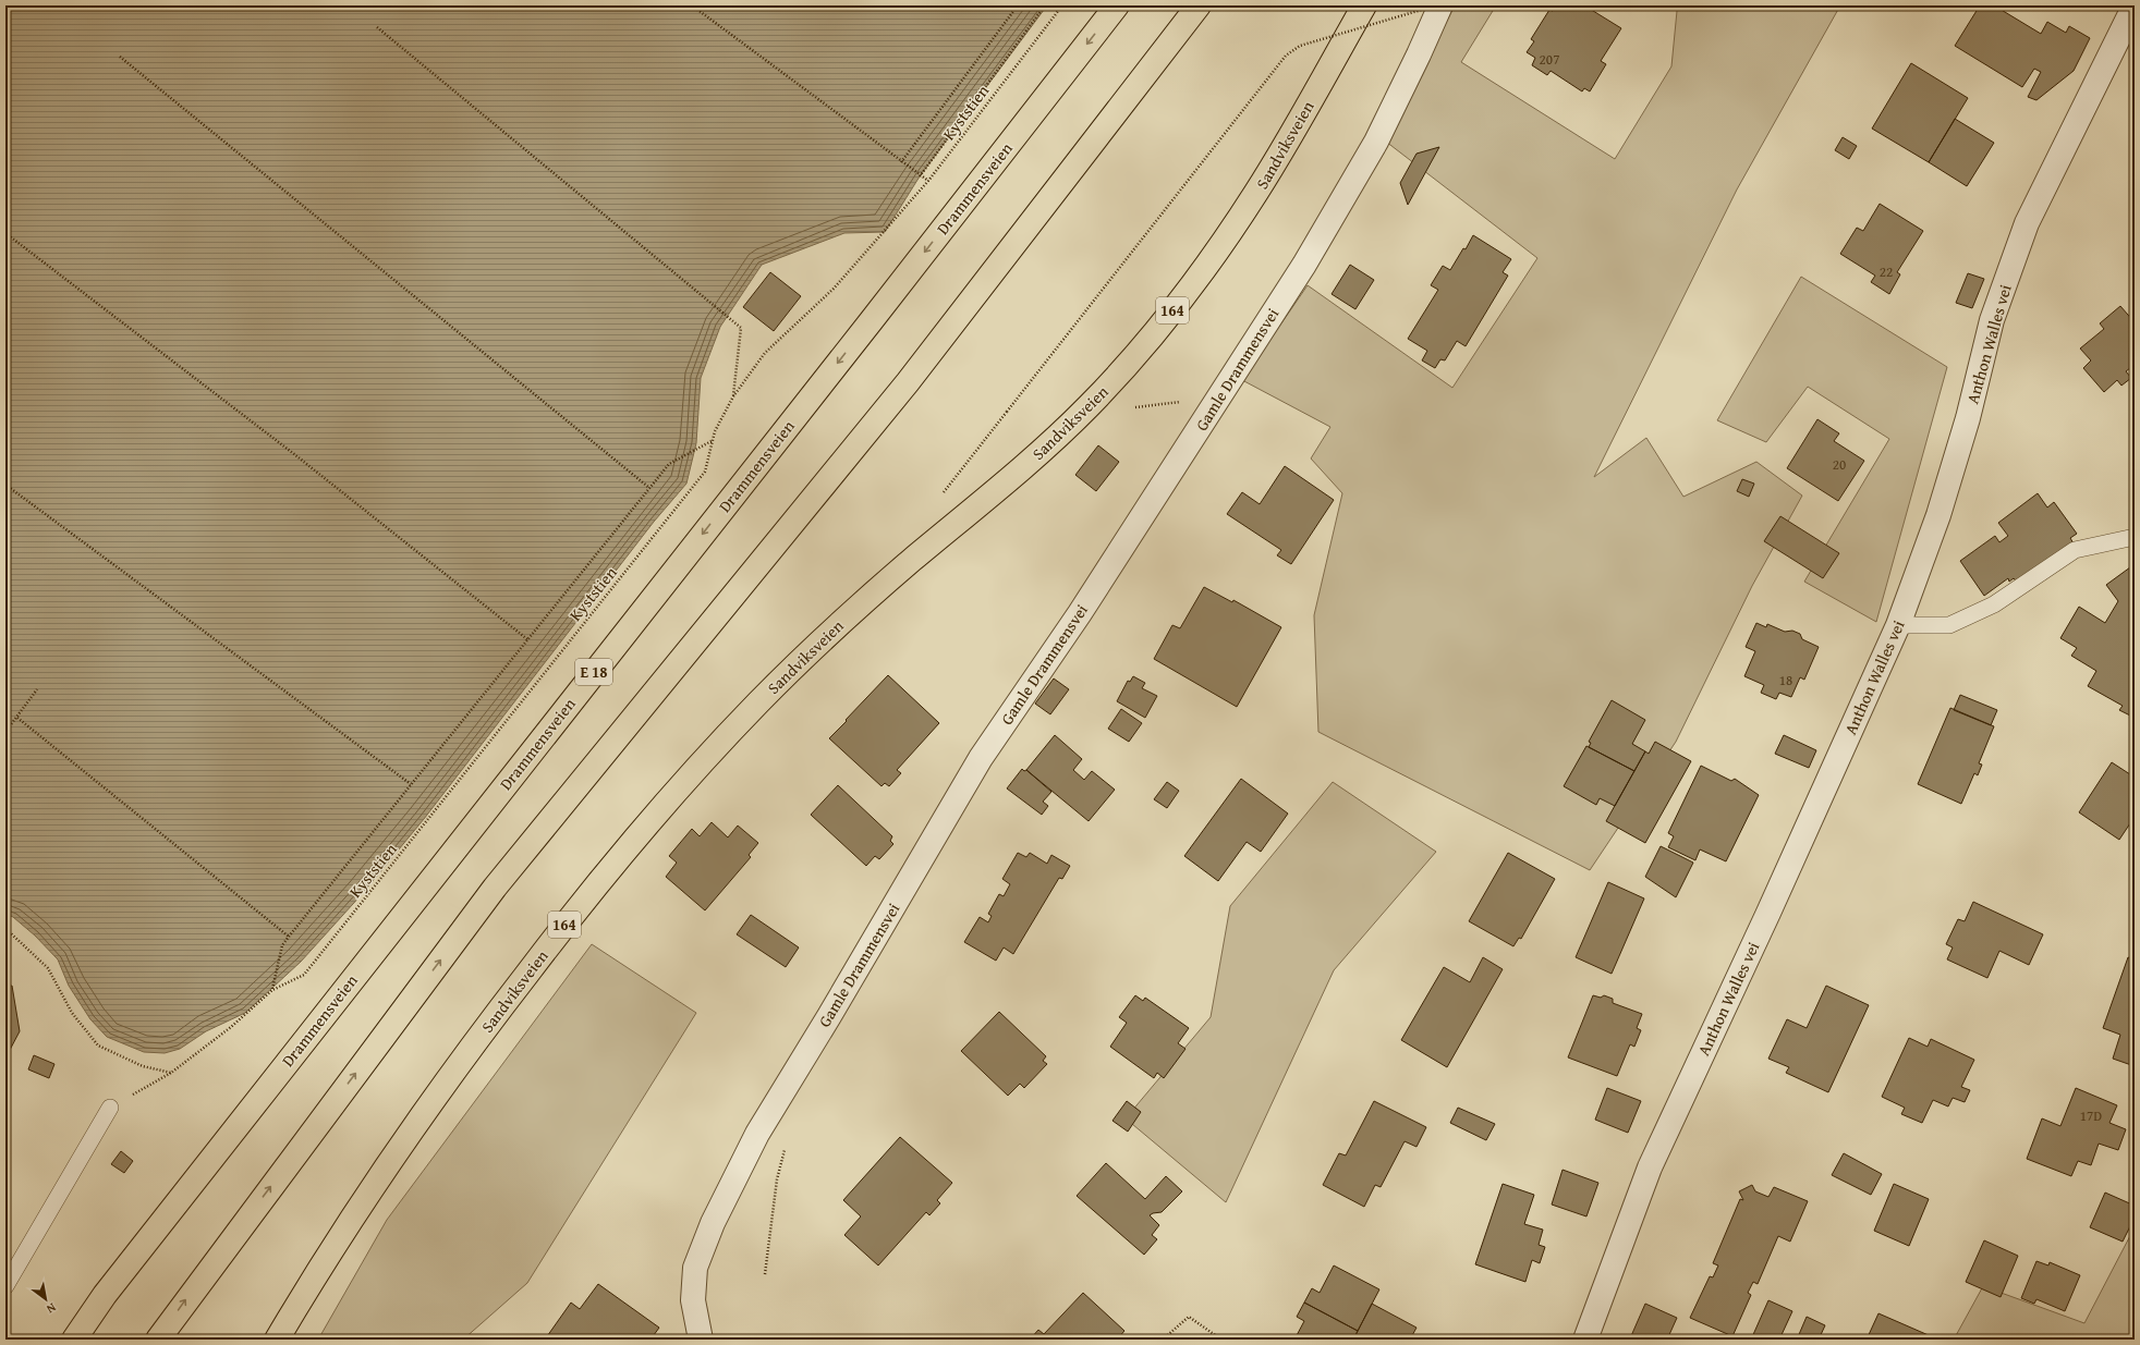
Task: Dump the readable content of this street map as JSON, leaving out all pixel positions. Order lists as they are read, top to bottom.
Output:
{
  "streets": {
    "main road": [
      "Sandviksveien",
      "Drammensveien",
      "164",
      "E 18"
    ],
    "street": ["Anthon Walles vei", "Gamle Drammensvei"],
    "path": ["Kyststien"]
  },
  "house_numbers": [
    "207",
    "22",
    "20",
    "18",
    "17D"
  ],
  "north": "bottom right"
}
